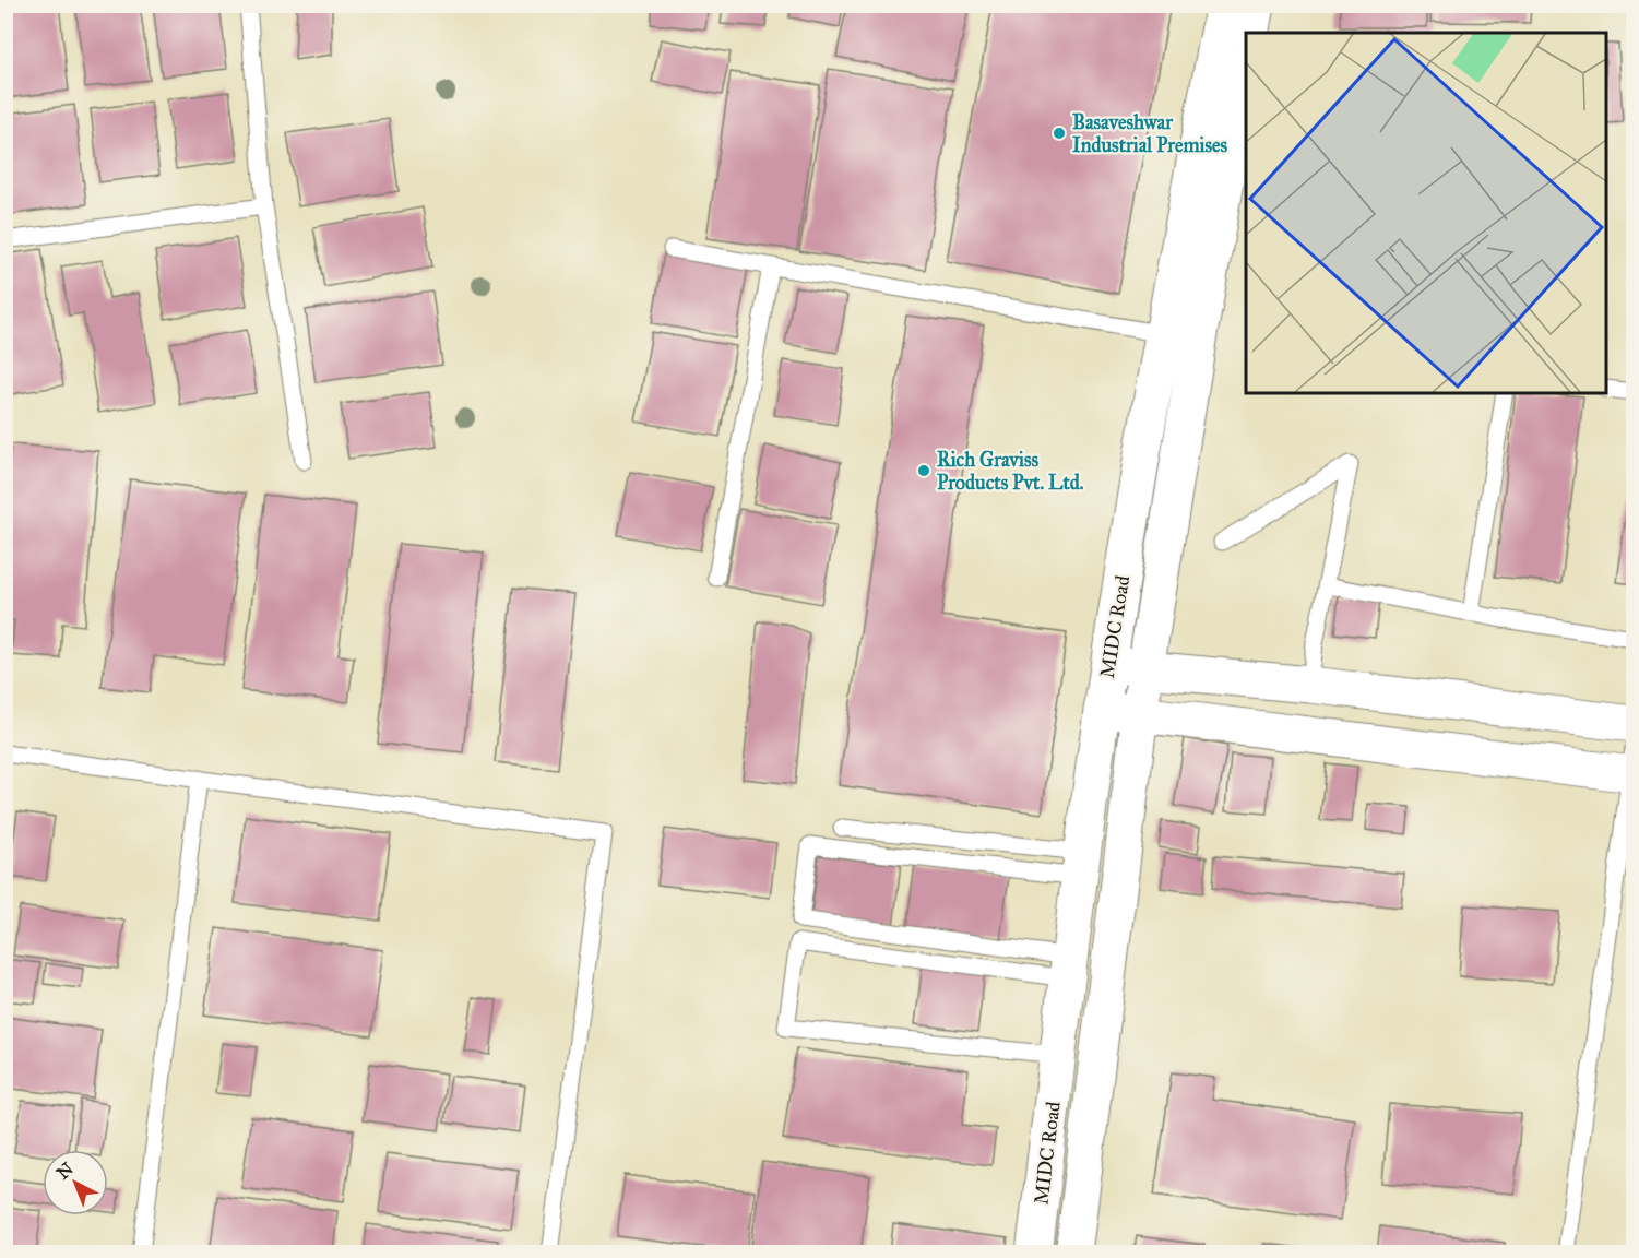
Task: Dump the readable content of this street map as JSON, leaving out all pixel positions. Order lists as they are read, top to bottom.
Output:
{
  "streets": {
    "main road": ["MIDC Road"]
  },
  "places": ["Basaveshwar Industrial Premises", "Rich Graviss Products Pvt. Ltd."],
  "north": "top left"
}
